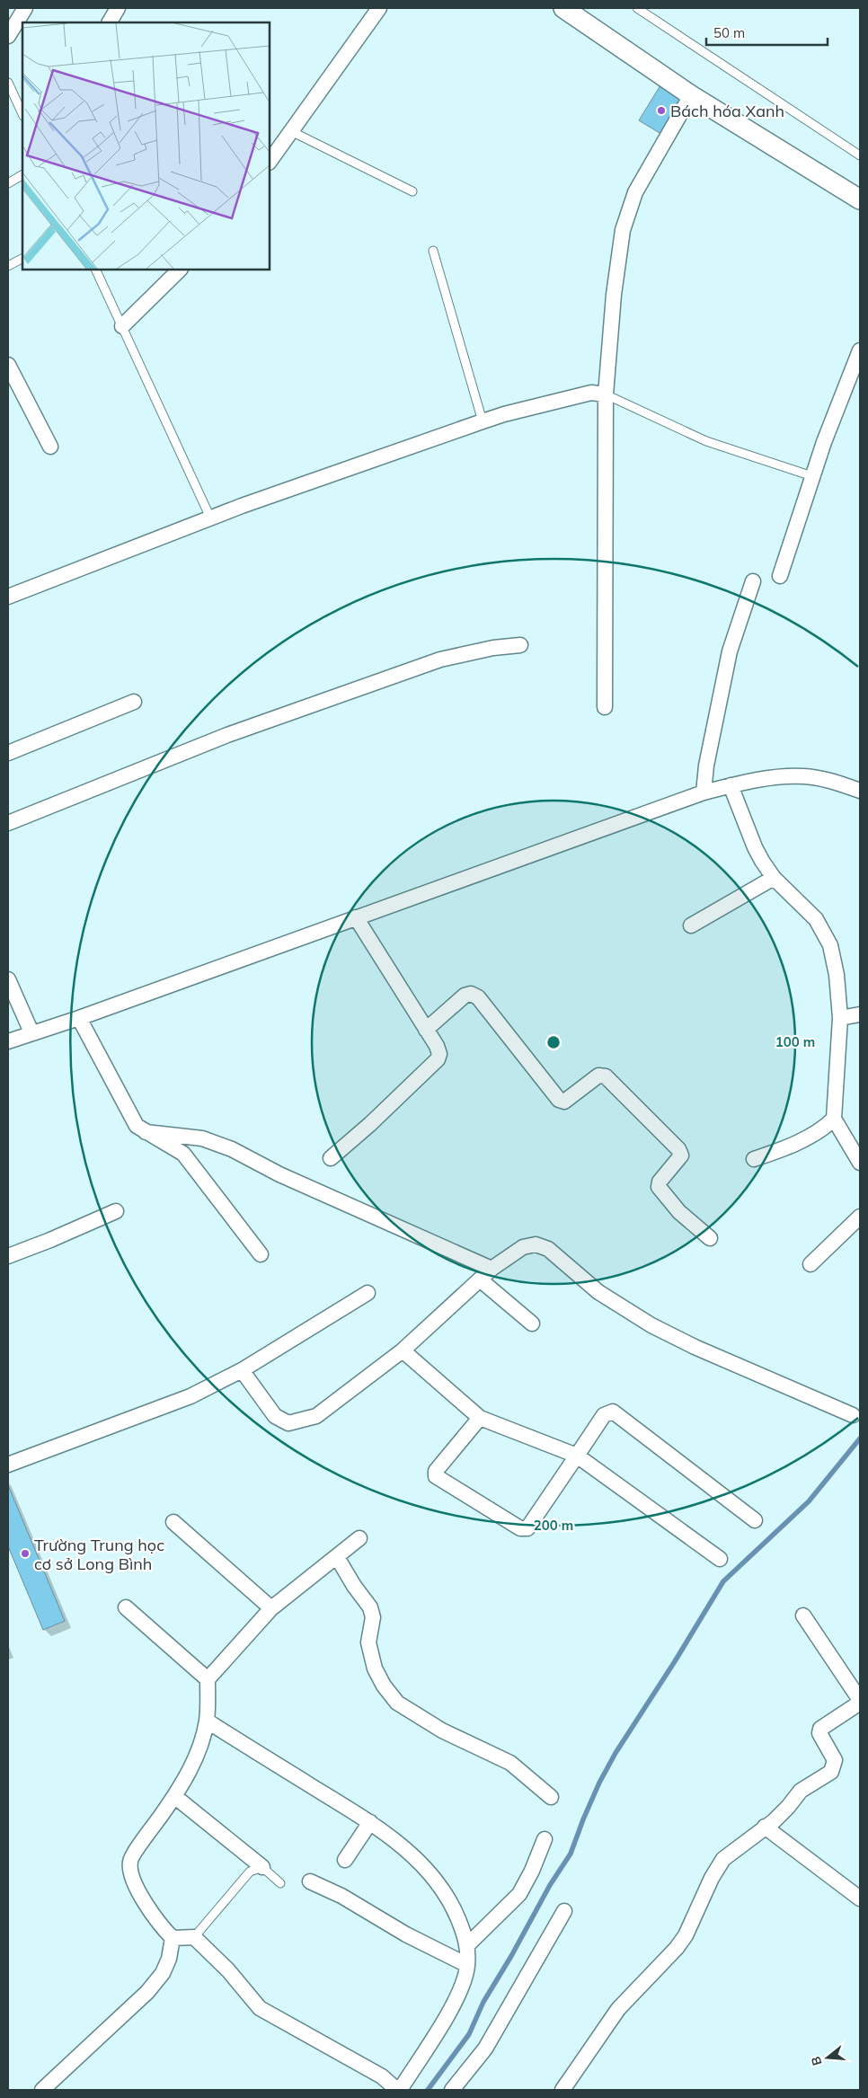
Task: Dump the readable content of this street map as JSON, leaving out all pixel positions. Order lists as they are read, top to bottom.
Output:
{
  "places": ["Bách hóa Xanh", "Trường Trung học cơ sở Long Bình"],
  "scale_bar": "50 m",
  "north": "left",
  "rings": ["100 m", "200 m"]
}
